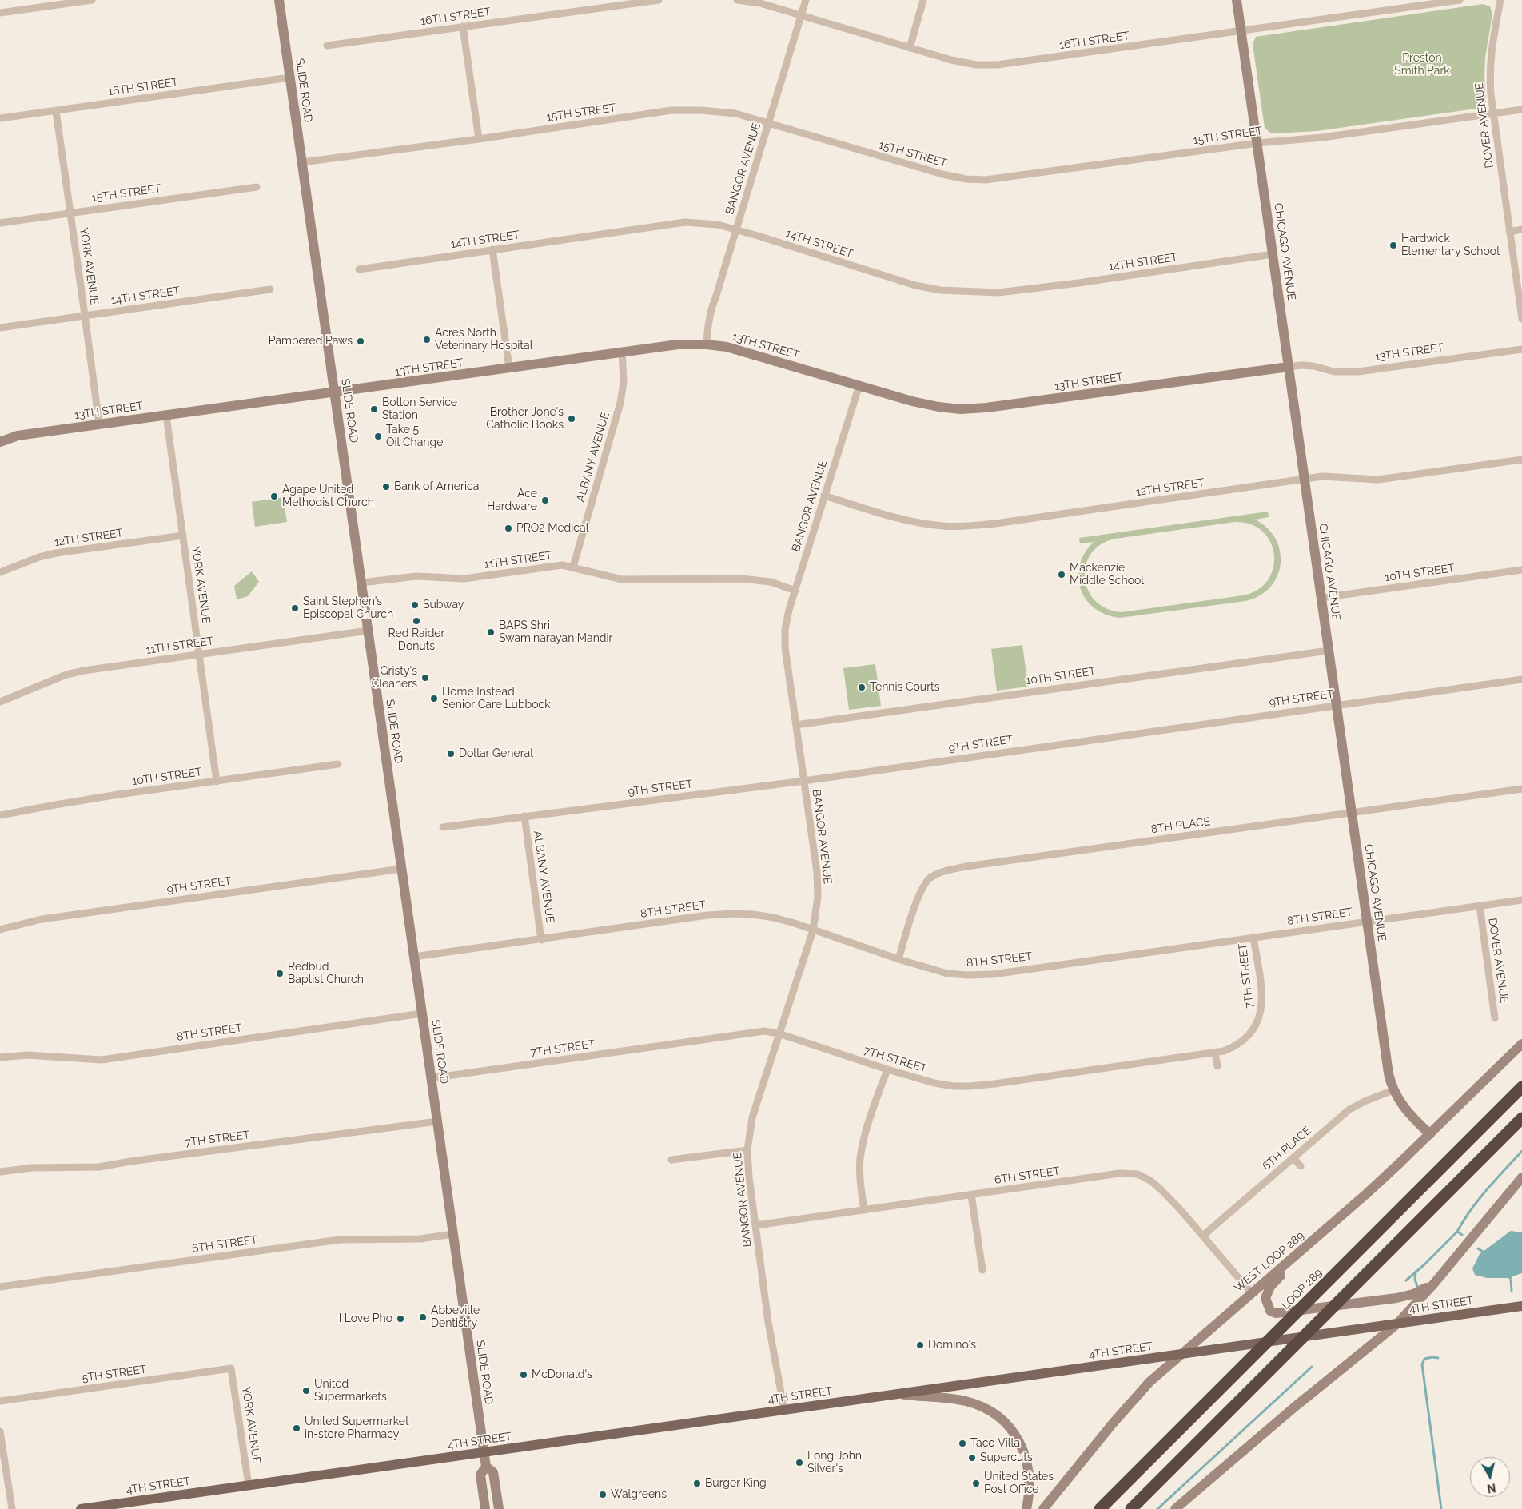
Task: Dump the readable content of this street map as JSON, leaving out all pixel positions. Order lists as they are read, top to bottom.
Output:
{
  "streets": {
    "highway": ["LOOP 289"],
    "main road": [
      "SLIDE ROAD",
      "CHICAGO AVENUE",
      "13TH STREET",
      "WEST LOOP 289",
      "4TH STREET"
    ],
    "street": [
      "16TH STREET",
      "15TH STREET",
      "DOVER AVENUE",
      "BANGOR AVENUE",
      "14TH STREET",
      "YORK AVENUE",
      "ALBANY AVENUE",
      "12TH STREET",
      "11TH STREET",
      "10TH STREET",
      "9TH STREET",
      "8TH PLACE",
      "8TH STREET",
      "7TH STREET",
      "6TH PLACE",
      "6TH STREET",
      "5TH STREET"
    ]
  },
  "crossings": [
    ["16TH STREET", "SLIDE ROAD"],
    ["16TH STREET", "BANGOR AVENUE"],
    ["16TH STREET", "CHICAGO AVENUE"],
    ["16TH STREET", "YORK AVENUE"],
    ["SLIDE ROAD", "15TH STREET"],
    ["SLIDE ROAD", "13TH STREET"],
    ["SLIDE ROAD", "11TH STREET"],
    ["SLIDE ROAD", "9TH STREET"],
    ["SLIDE ROAD", "8TH STREET"],
    ["SLIDE ROAD", "7TH STREET"],
    ["SLIDE ROAD", "6TH STREET"],
    ["SLIDE ROAD", "4TH STREET"],
    ["15TH STREET", "DOVER AVENUE"],
    ["15TH STREET", "BANGOR AVENUE"],
    ["15TH STREET", "CHICAGO AVENUE"],
    ["15TH STREET", "YORK AVENUE"],
    ["DOVER AVENUE", "8TH STREET"],
    ["BANGOR AVENUE", "14TH STREET"],
    ["BANGOR AVENUE", "13TH STREET"],
    ["BANGOR AVENUE", "12TH STREET"],
    ["BANGOR AVENUE", "11TH STREET"],
    ["BANGOR AVENUE", "10TH STREET"],
    ["BANGOR AVENUE", "9TH STREET"],
    ["BANGOR AVENUE", "8TH STREET"],
    ["BANGOR AVENUE", "7TH STREET"],
    ["BANGOR AVENUE", "6TH STREET"],
    ["BANGOR AVENUE", "4TH STREET"],
    ["14TH STREET", "CHICAGO AVENUE"],
    ["14TH STREET", "YORK AVENUE"],
    ["CHICAGO AVENUE", "13TH STREET"],
    ["CHICAGO AVENUE", "12TH STREET"],
    ["CHICAGO AVENUE", "10TH STREET"],
    ["CHICAGO AVENUE", "9TH STREET"],
    ["CHICAGO AVENUE", "8TH PLACE"],
    ["CHICAGO AVENUE", "8TH STREET"],
    ["CHICAGO AVENUE", "6TH PLACE"],
    ["CHICAGO AVENUE", "WEST LOOP 289"],
    ["YORK AVENUE", "13TH STREET"],
    ["YORK AVENUE", "12TH STREET"],
    ["YORK AVENUE", "11TH STREET"],
    ["YORK AVENUE", "10TH STREET"],
    ["YORK AVENUE", "4TH STREET"],
    ["YORK AVENUE", "5TH STREET"],
    ["13TH STREET", "ALBANY AVENUE"],
    ["ALBANY AVENUE", "11TH STREET"],
    ["ALBANY AVENUE", "9TH STREET"],
    ["ALBANY AVENUE", "8TH STREET"],
    ["8TH PLACE", "8TH STREET"],
    ["8TH STREET", "7TH STREET"],
    ["6TH PLACE", "6TH STREET"],
    ["6TH STREET", "WEST LOOP 289"],
    ["WEST LOOP 289", "4TH STREET"]
  ],
  "parks": ["Preston Smith Park"],
  "places": [
    "Hardwick Elementary School",
    "Acres North Veterinary Hospital",
    "Pampered Paws",
    "Bolton Service Station",
    "Brother Jone's Catholic Books",
    "Take 5 Oil Change",
    "Bank of America",
    "Agape United Methodist Church",
    "Ace Hardware",
    "PRO2 Medical",
    "Mackenzie Middle School",
    "Subway",
    "Saint Stephen's Episcopal Church",
    "Red Raider Donuts",
    "BAPS Shri Swaminarayan Mandir",
    "Gristy's Cleaners",
    "Tennis Courts",
    "Home Instead Senior Care Lubbock",
    "Dollar General",
    "Redbud Baptist Church",
    "Abbeville Dentistry",
    "I Love Pho",
    "Domino's",
    "McDonald's",
    "United Supermarkets",
    "United Supermarket in-store Pharmacy",
    "Taco Villa",
    "Supercuts",
    "Long John Silver's",
    "Burger King",
    "United States Post Office",
    "Walgreens"
  ],
  "north": "bottom"
}
